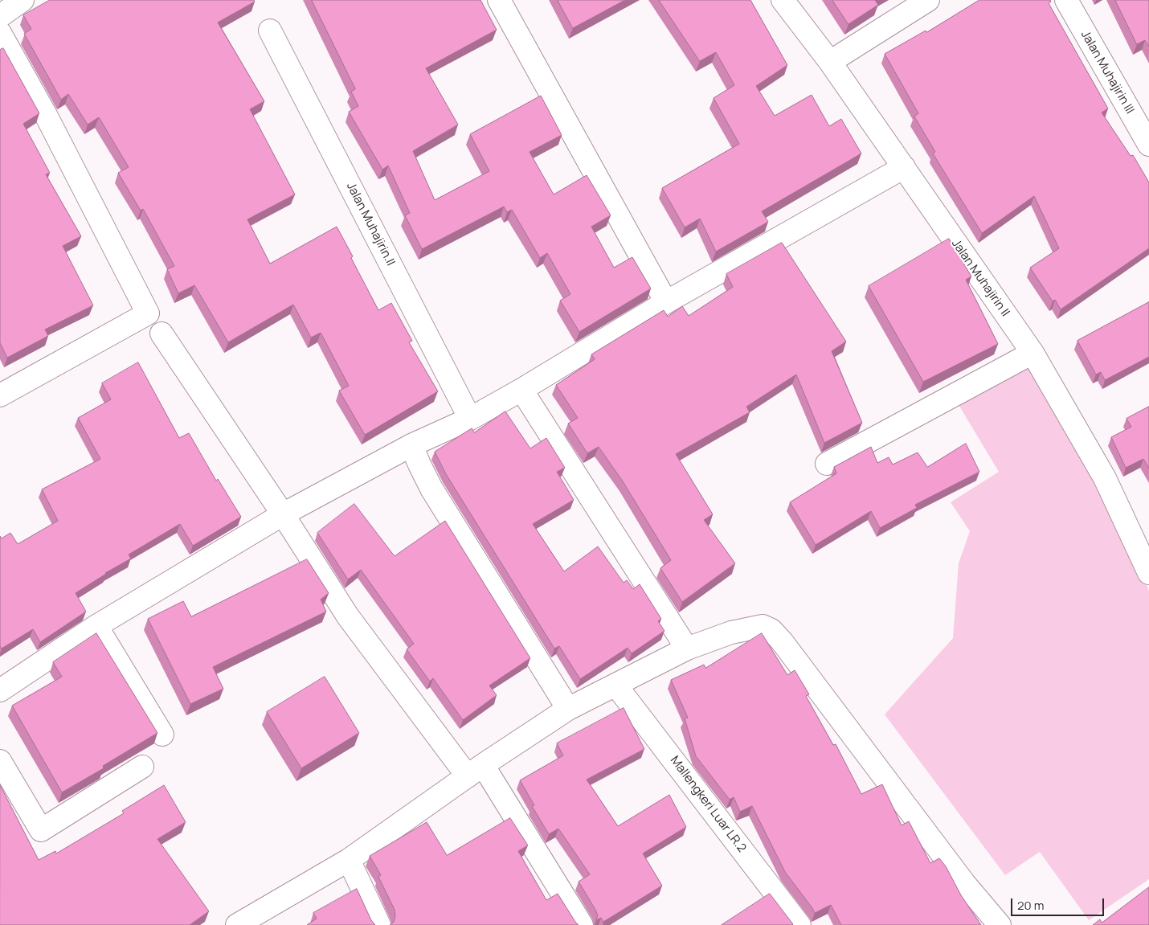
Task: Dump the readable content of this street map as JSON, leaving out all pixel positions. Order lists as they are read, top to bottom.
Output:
{
  "streets": {
    "street": [
      "Jalan Muhajirin III",
      "Jalan Muhajirin.II",
      "Jalan Muhajirin II",
      "Mallengkeri Luar LR.2"
    ]
  },
  "scale_bar": "20 m"
}
